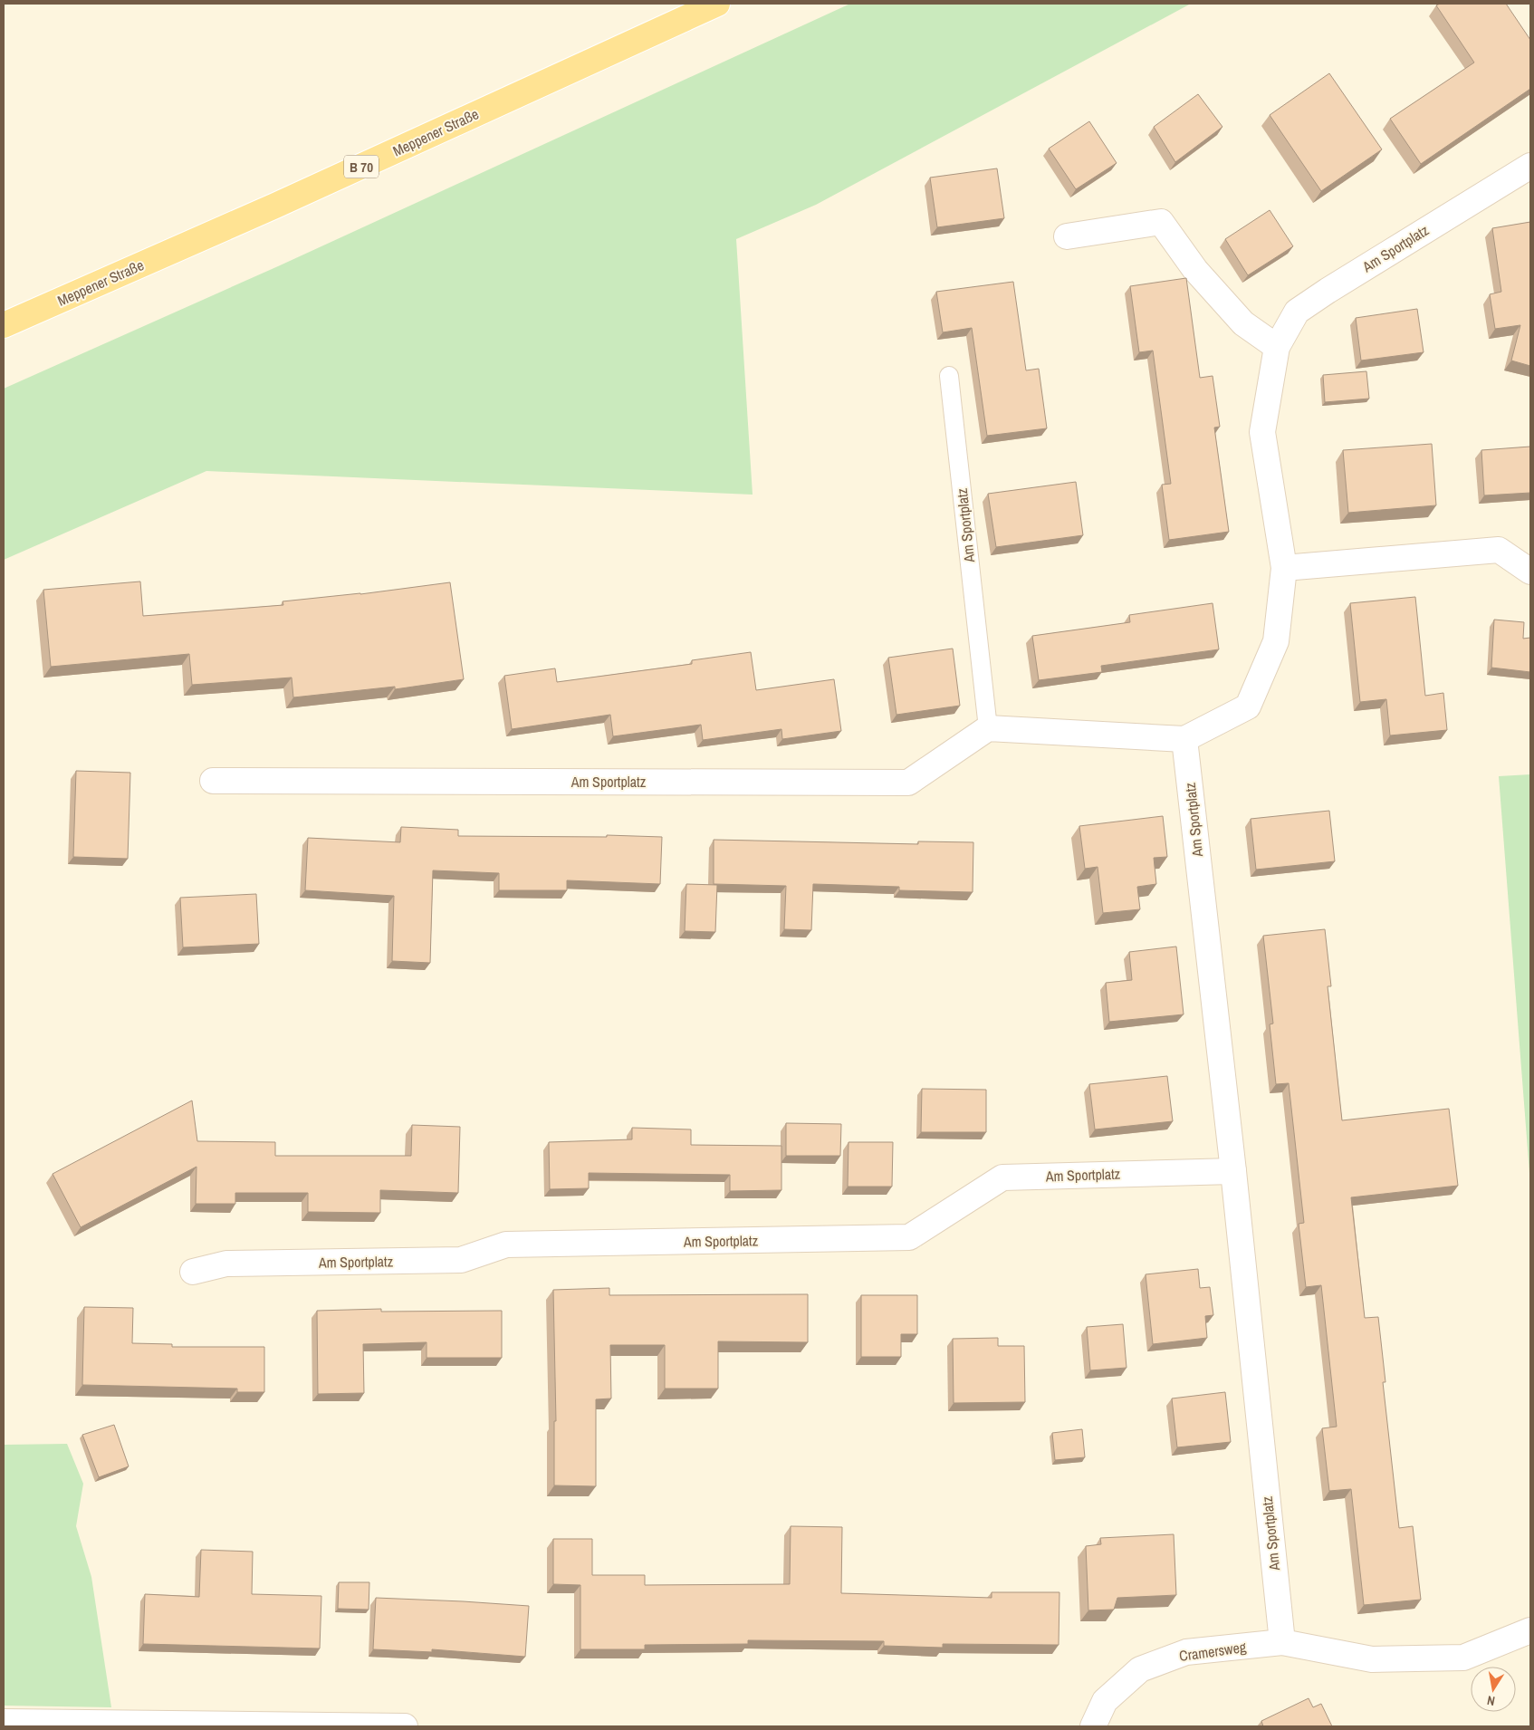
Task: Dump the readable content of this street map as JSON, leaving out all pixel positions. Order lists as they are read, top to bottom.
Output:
{
  "streets": {
    "main road": ["Meppener Straße", "B 70"],
    "street": ["Am Sportplatz", "Cramersweg"]
  },
  "crossings": [
    ["Am Sportplatz", "Cramersweg"]
  ],
  "north": "bottom"
}
